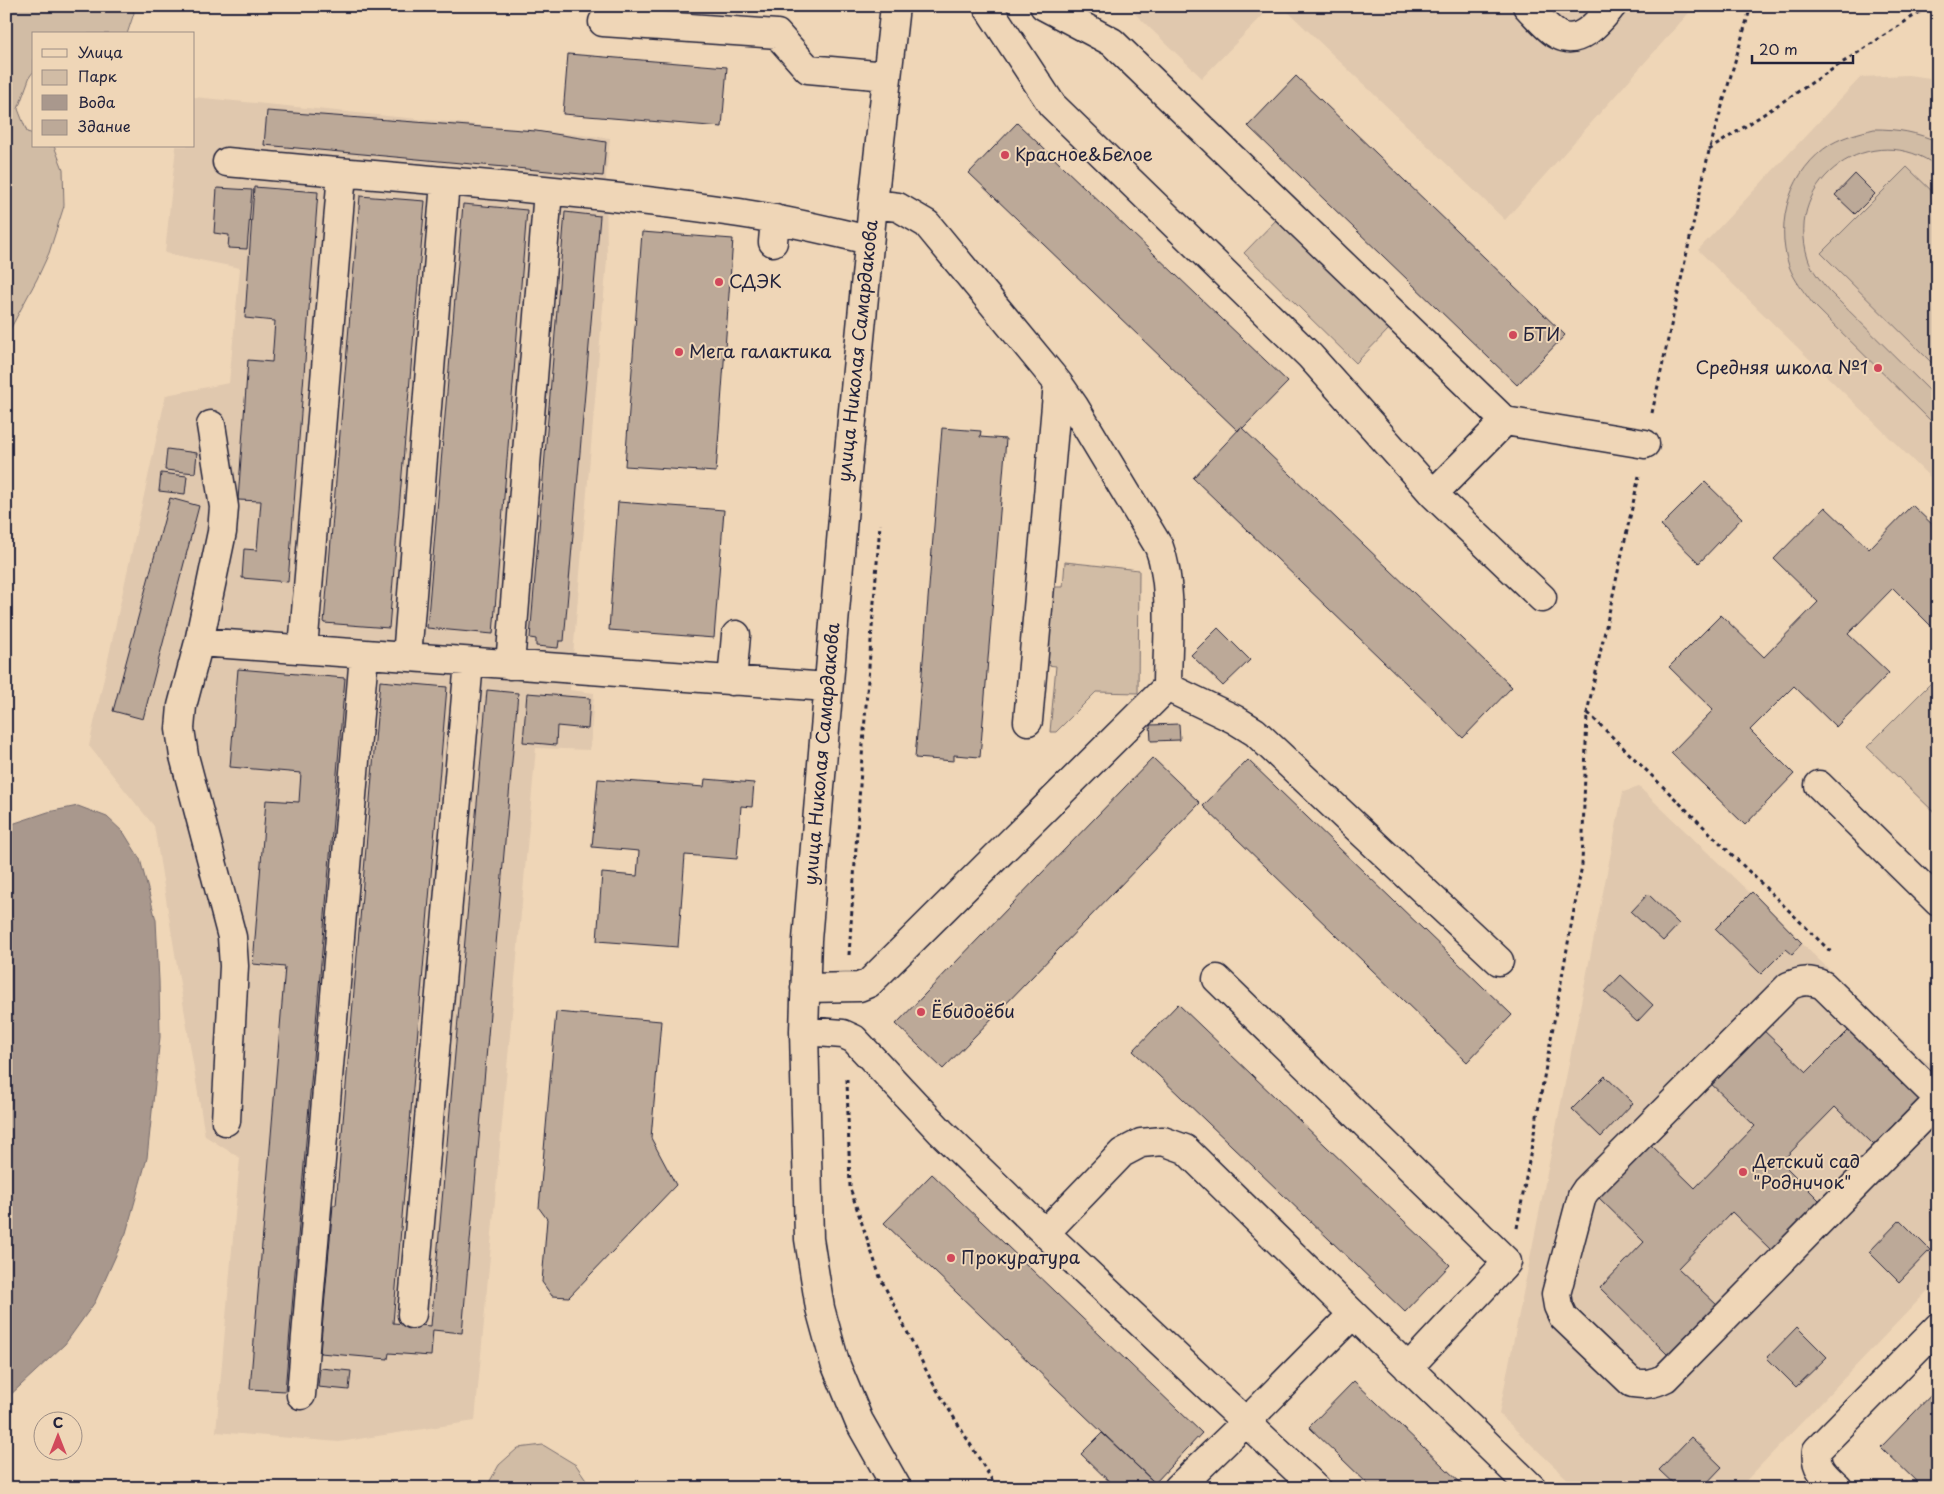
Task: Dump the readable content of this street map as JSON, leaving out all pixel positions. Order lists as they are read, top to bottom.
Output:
{
  "streets": {
    "street": ["улица Николая Самардакова"]
  },
  "places": [
    "Красное&Белое",
    "СДЭК",
    "БТИ",
    "Мега галактика",
    "Средняя школа №1",
    "Ёбидоёби",
    "Детский сад \"Родничок\"",
    "Прокуратура"
  ],
  "legend": [
    "Улица",
    "Парк",
    "Вода",
    "Здание"
  ],
  "scale_bar": "20 m",
  "north": "top"
}
